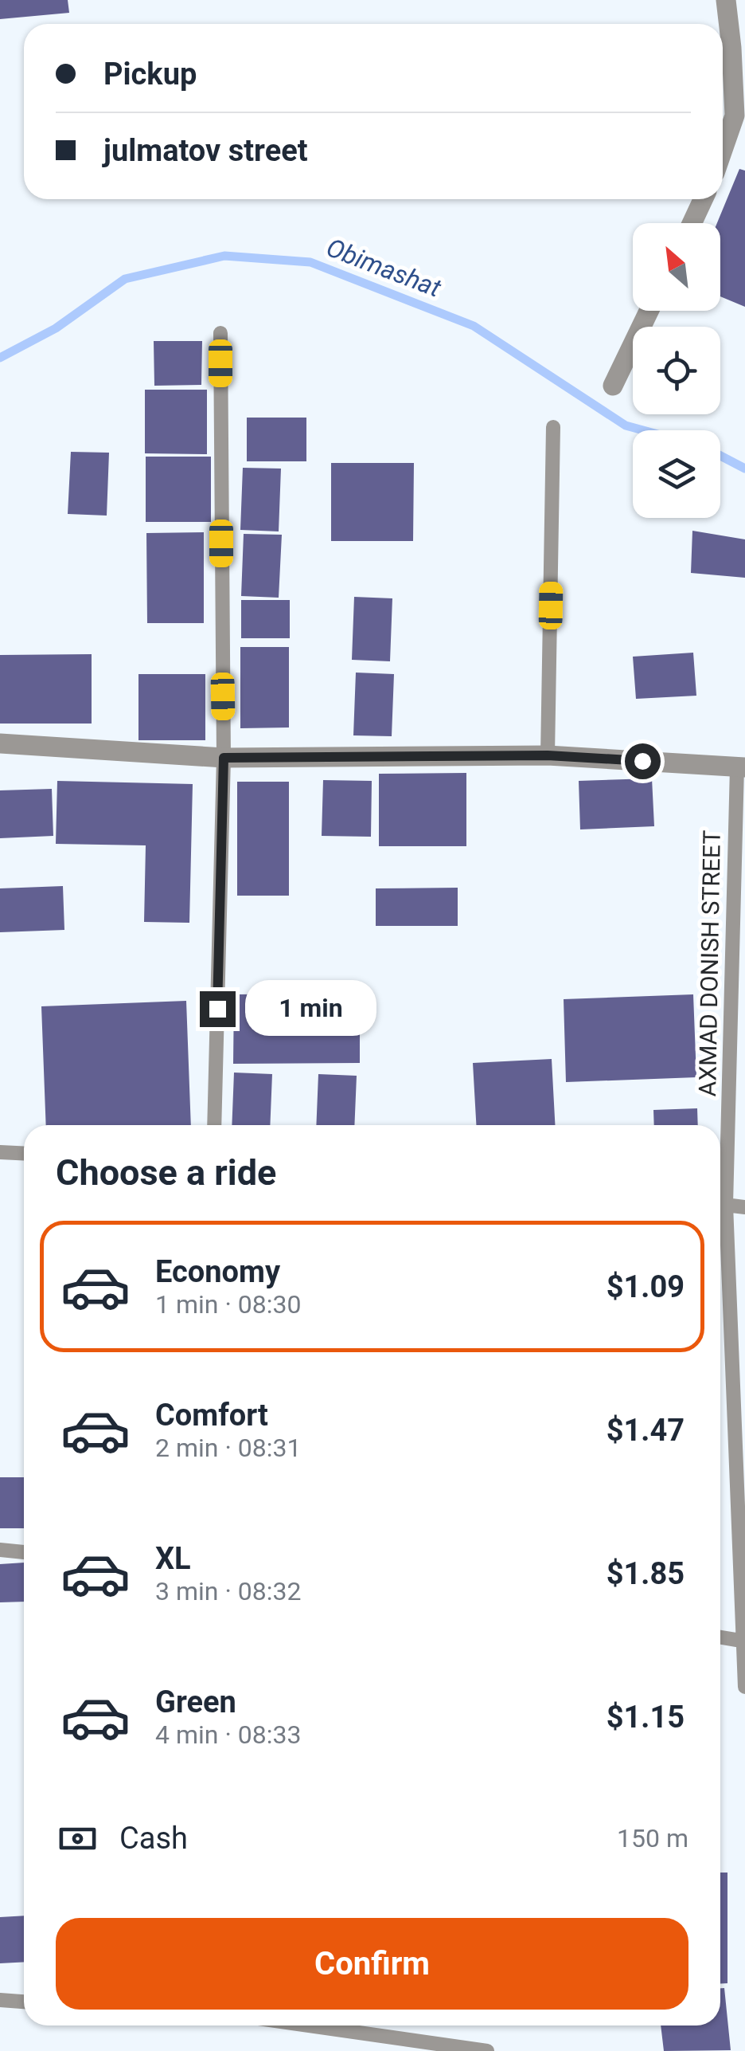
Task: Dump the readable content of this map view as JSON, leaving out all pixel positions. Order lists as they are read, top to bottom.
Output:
{
  "streets": {
    "lane": ["AXMAD DONISH STREET"]
  },
  "water": ["Obimashat"],
  "north": "top left",
  "page": {
    "banner": ["Pickup", "julmatov street"],
    "bubble": "1 min",
    "heading": "Choose a ride",
    "list": [
      {
        "name": "Economy",
        "note": "1 min · 08:30",
        "value": "$1.09"
      },
      {
        "name": "Comfort",
        "note": "2 min · 08:31",
        "value": "$1.47"
      },
      {
        "name": "XL",
        "note": "3 min · 08:32",
        "value": "$1.85"
      },
      {
        "name": "Green",
        "note": "4 min · 08:33",
        "value": "$1.15"
      }
    ],
    "pay": ["Cash", "150 m"],
    "buttons": "Confirm"
  }
}
